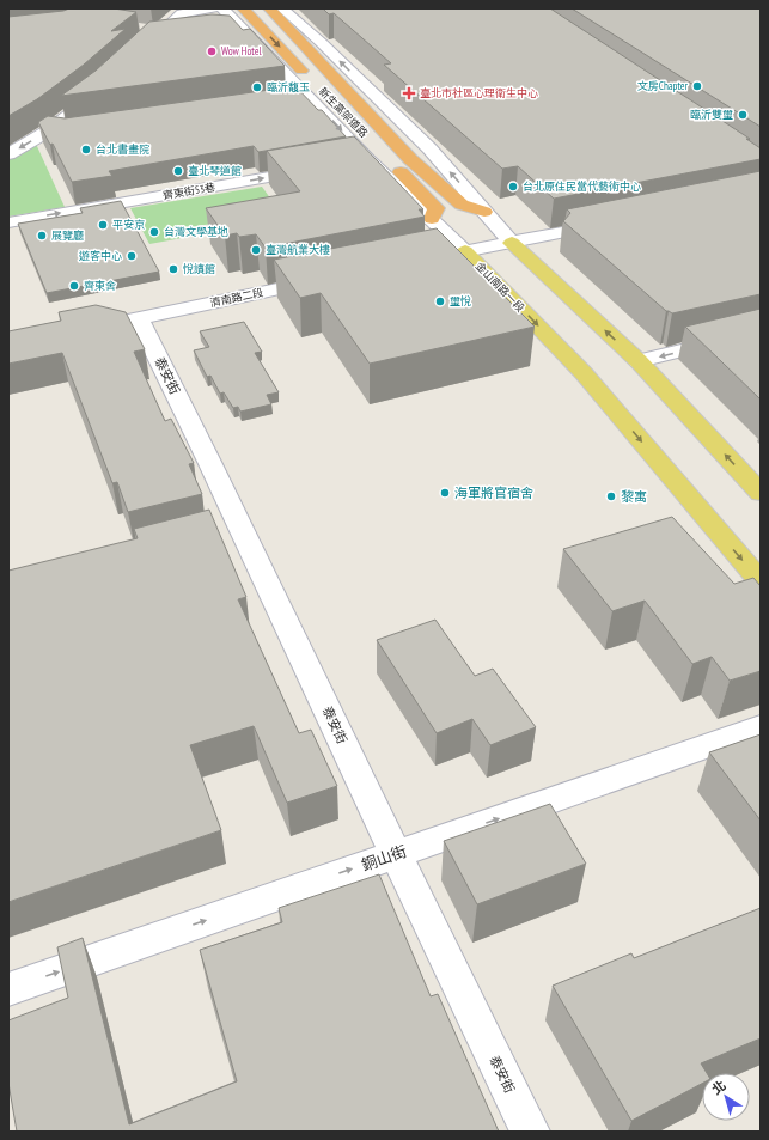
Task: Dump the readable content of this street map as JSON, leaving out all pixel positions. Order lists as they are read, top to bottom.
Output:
{
  "streets": {
    "highway": ["新生高架道路"],
    "main road": ["金山南路一段"],
    "street": [
      "齊東街53巷",
      "濟南路二段",
      "泰安街",
      "銅山街"
    ]
  },
  "crossings": [
    ["濟南路二段", "泰安街"],
    ["泰安街", "銅山街"]
  ],
  "one_way": ["金山南路一段", "銅山街"],
  "places": {
    "other": [
      "Wow Hotel",
      "文房Chapter",
      "臨沂馥玉",
      "臨沂雙璽",
      "台北書畫院",
      "臺北琴道館",
      "台北原住民當代藝術中心",
      "平安京",
      "台灣文學基地",
      "展覽廳",
      "臺灣航業大樓",
      "遊客中心",
      "悅讀館",
      "齊東舍",
      "璽悅",
      "海軍將官宿舍",
      "黎寓"
    ],
    "health": ["臺北市社區心理衛生中心"]
  },
  "north": "top left"
}
